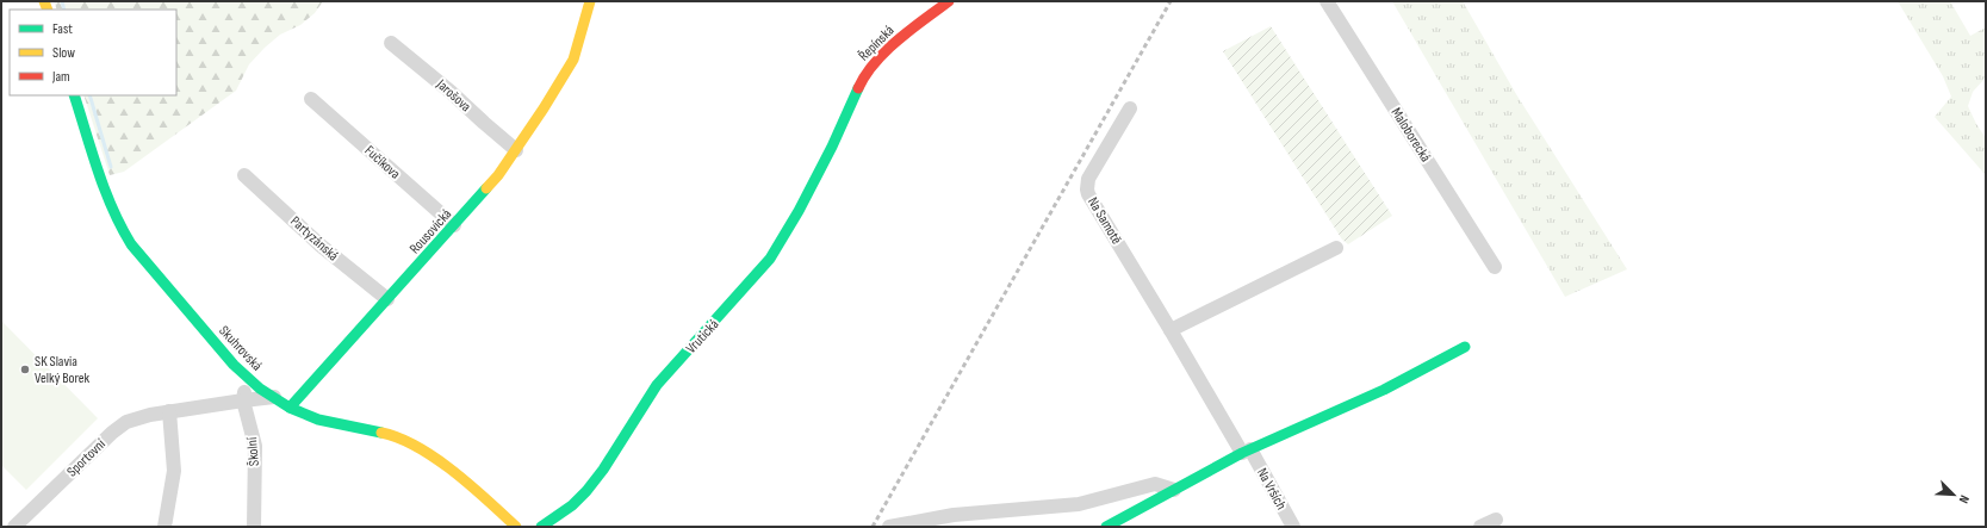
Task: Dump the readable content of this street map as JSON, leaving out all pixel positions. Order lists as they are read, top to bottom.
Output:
{
  "streets": {
    "street": [
      "Řepínská",
      "Jarošova",
      "Maloborecká",
      "Fučíkova",
      "Na Samotě",
      "Rousovická",
      "Partyzánská",
      "Vrutická",
      "Skuhrovská",
      "Školní",
      "Sportovní",
      "Na Vrších"
    ]
  },
  "crossings": [
    ["Řepínská", "Vrutická"],
    ["Jarošova", "Rousovická"],
    ["Fučíkova", "Rousovická"],
    ["Na Samotě", "Na Vrších"],
    ["Rousovická", "Partyzánská"],
    ["Rousovická", "Skuhrovská"],
    ["Skuhrovská", "Školní"],
    ["Skuhrovská", "Sportovní"],
    ["Školní", "Sportovní"]
  ],
  "places": ["SK Slavia Velký Borek"],
  "legend": ["Fast", "Slow", "Jam"],
  "north": "bottom right"
}
